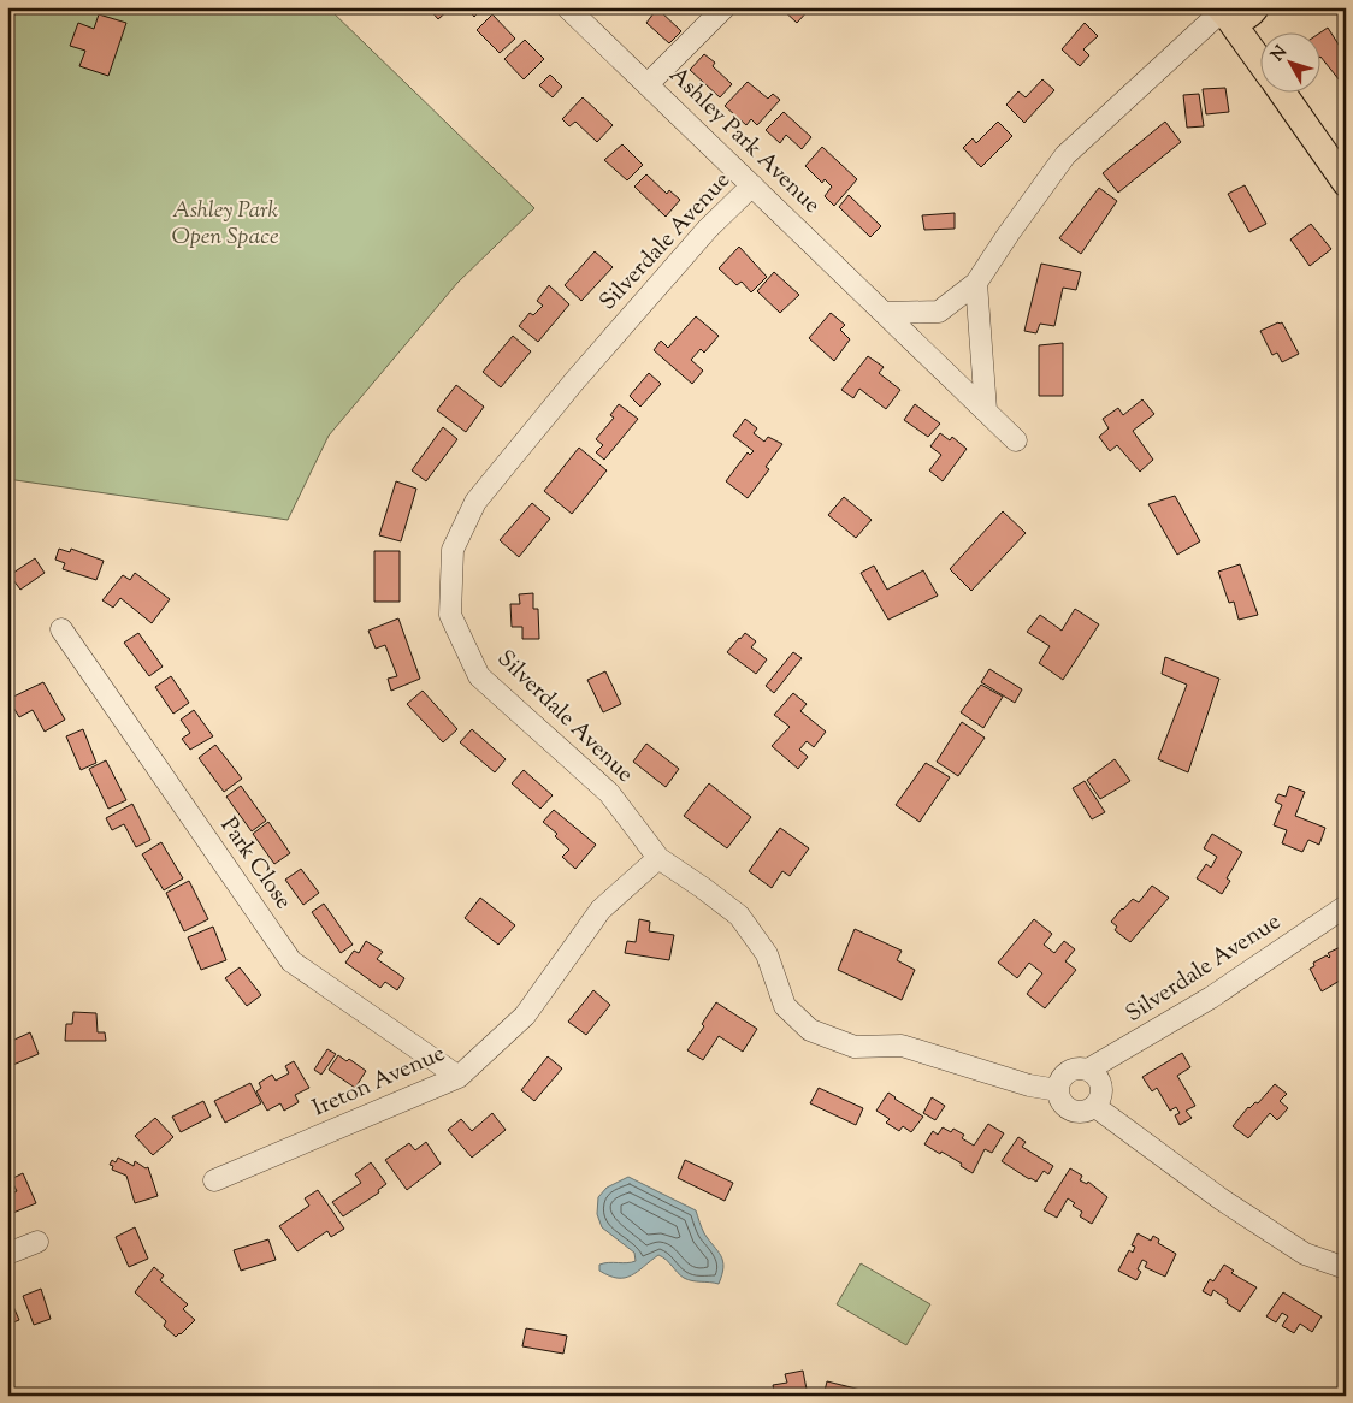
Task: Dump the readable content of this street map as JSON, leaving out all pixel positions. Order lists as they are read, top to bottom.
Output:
{
  "streets": {
    "street": [
      "Ashley Park Avenue",
      "Silverdale Avenue",
      "Park Close",
      "Ireton Avenue"
    ]
  },
  "crossings": [
    ["Ashley Park Avenue", "Silverdale Avenue"],
    ["Silverdale Avenue", "Ireton Avenue"],
    ["Park Close", "Ireton Avenue"]
  ],
  "parks": ["Ashley Park Open Space"],
  "north": "top left"
}
